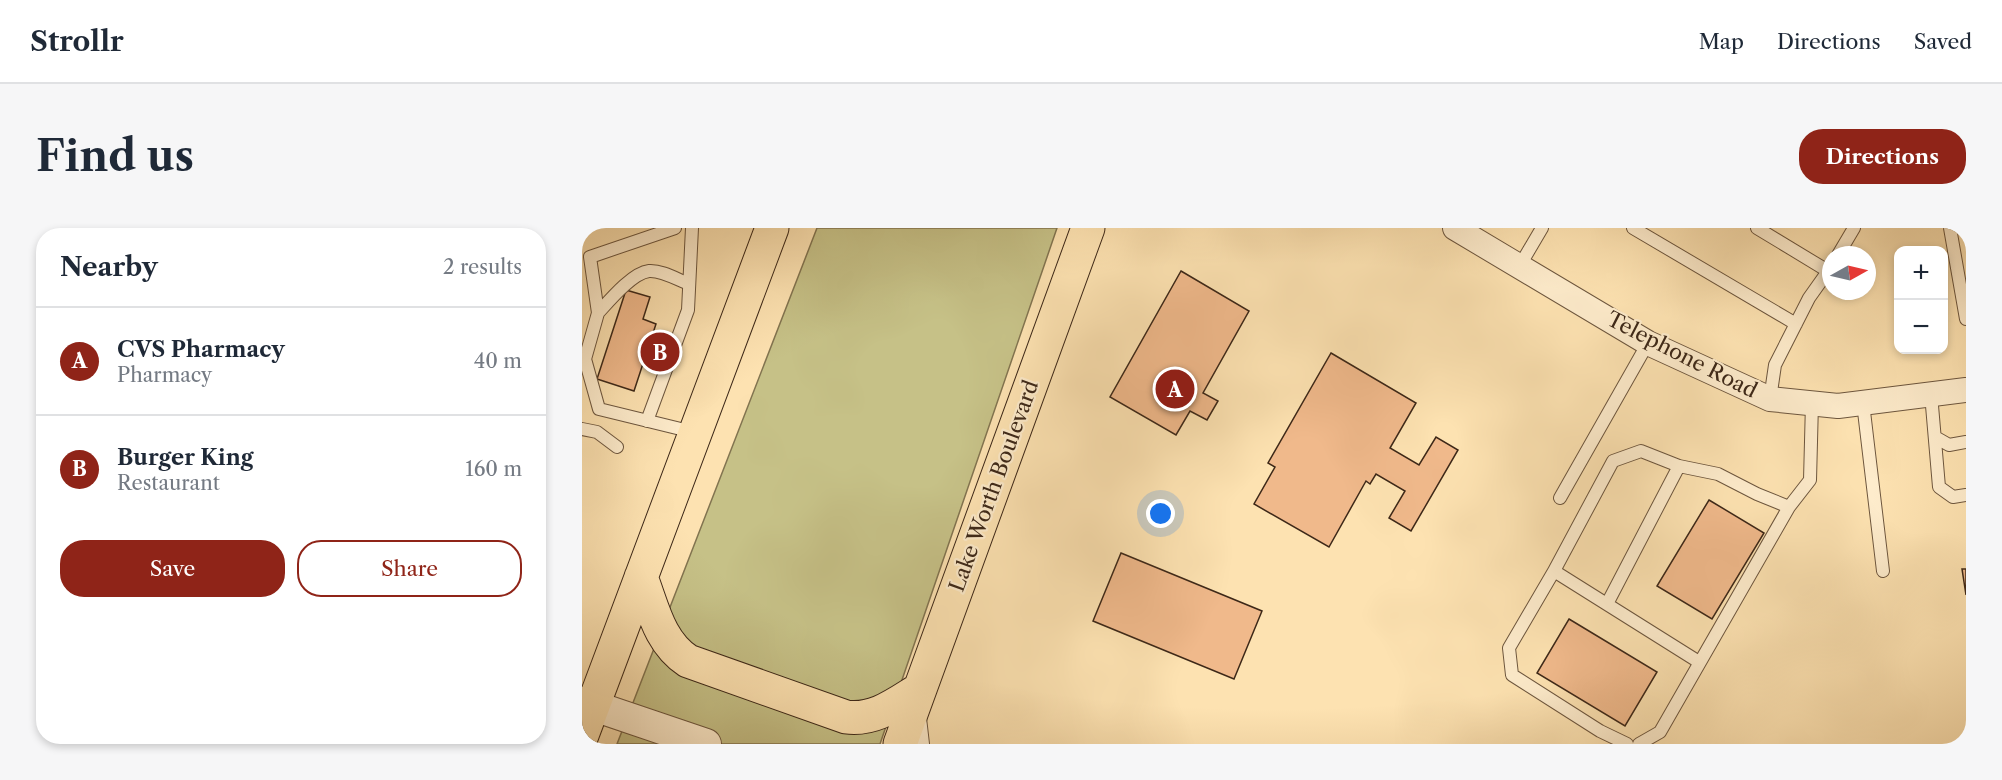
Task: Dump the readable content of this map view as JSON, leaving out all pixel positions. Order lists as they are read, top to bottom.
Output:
{
  "streets": {
    "highway": ["Lake Worth Boulevard"],
    "street": ["Telephone Road"]
  },
  "north": "right",
  "page": {
    "header": "Strollr",
    "nav": ["Map", "Directions", "Saved"],
    "buttons": [
      "Directions",
      ["Save", "Share"]
    ],
    "title": "Find us",
    "heading": ["Nearby", "2 results"],
    "map_buttons": ["+", "−"],
    "list": [
      {
        "mark": "A",
        "name": "CVS Pharmacy",
        "note": "Pharmacy",
        "value": "40 m"
      },
      {
        "mark": "B",
        "name": "Burger King",
        "note": "Restaurant",
        "value": "160 m"
      }
    ],
    "pins": ["B", "A"]
  }
}
